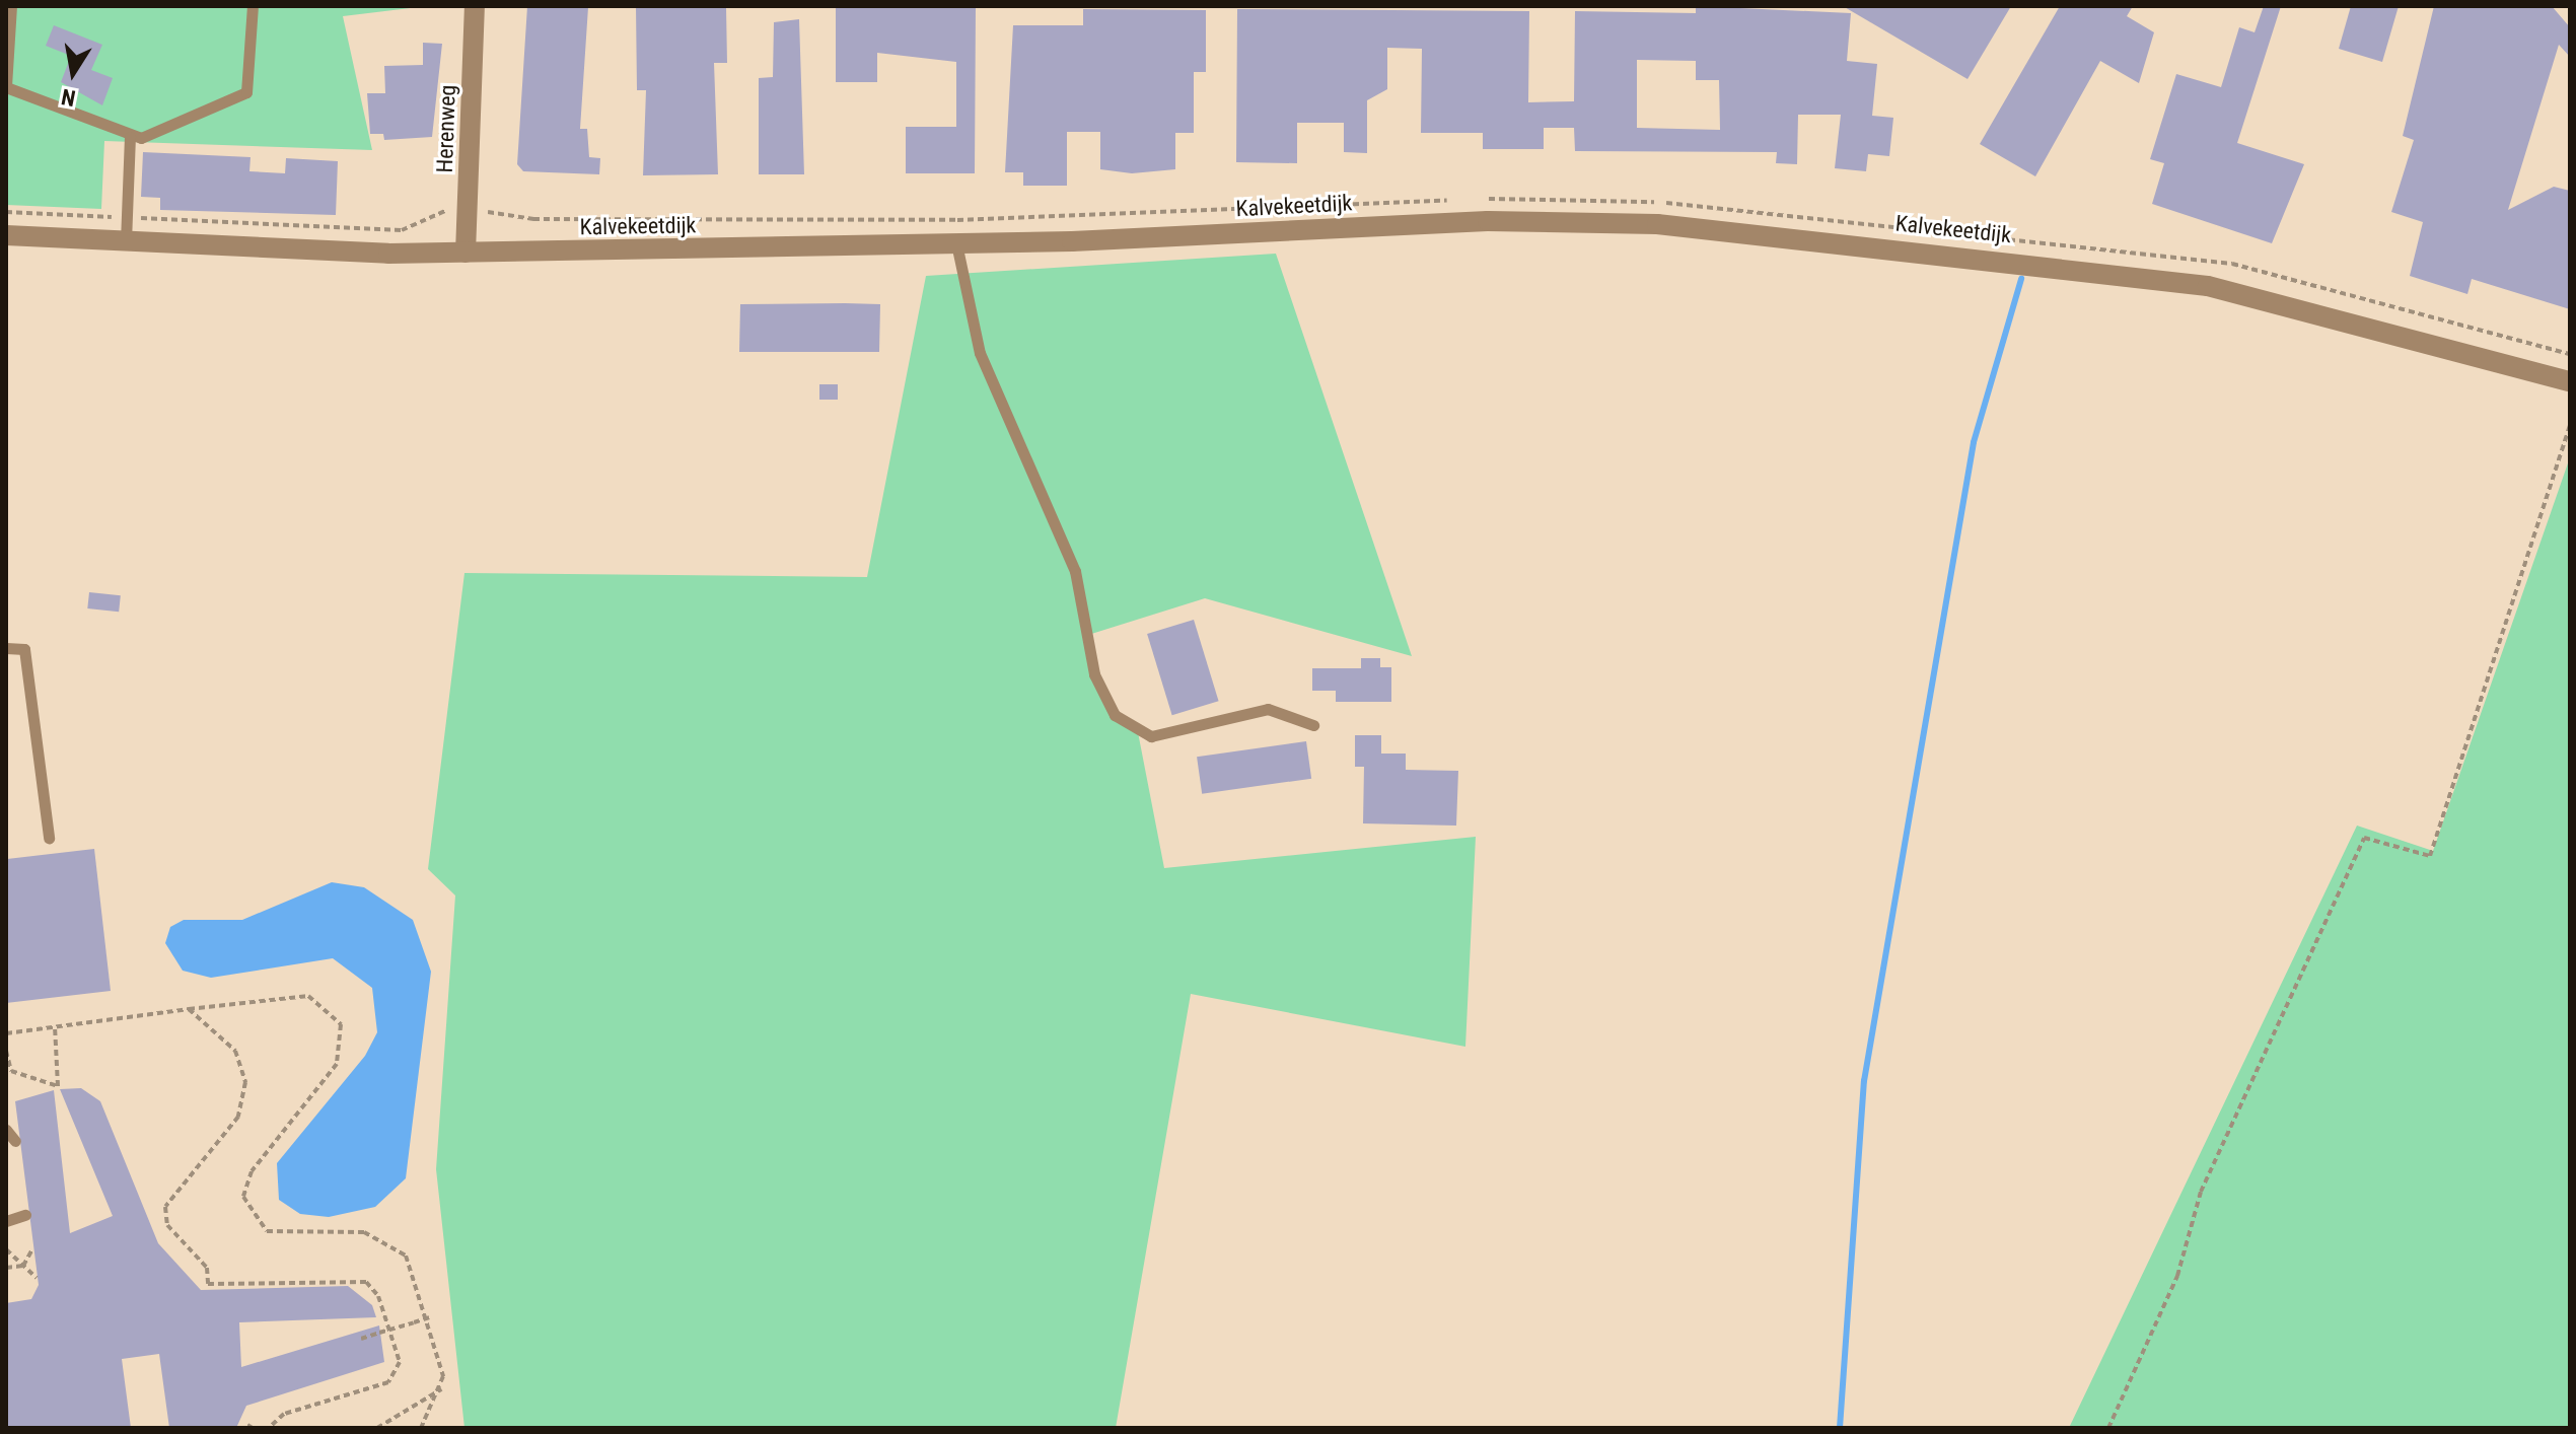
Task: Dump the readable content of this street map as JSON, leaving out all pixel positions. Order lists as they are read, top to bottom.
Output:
{
  "streets": {
    "street": ["Herenweg", "Kalvekeetdijk"]
  },
  "crossings": [
    ["Herenweg", "Kalvekeetdijk"]
  ],
  "north": "bottom"
}
